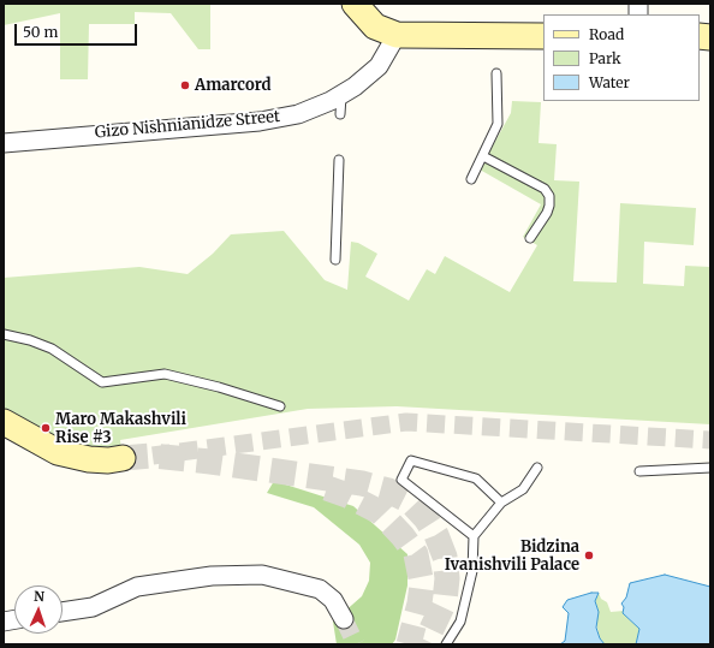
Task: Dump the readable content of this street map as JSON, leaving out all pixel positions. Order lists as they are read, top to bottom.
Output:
{
  "streets": {
    "street": ["Gizo Nishnianidze Street"]
  },
  "places": ["Amarcord", "Maro Makashvili Rise #3", "Bidzina Ivanishvili Palace"],
  "legend": ["Road", "Park", "Water"],
  "scale_bar": "50 m",
  "north": "top"
}
